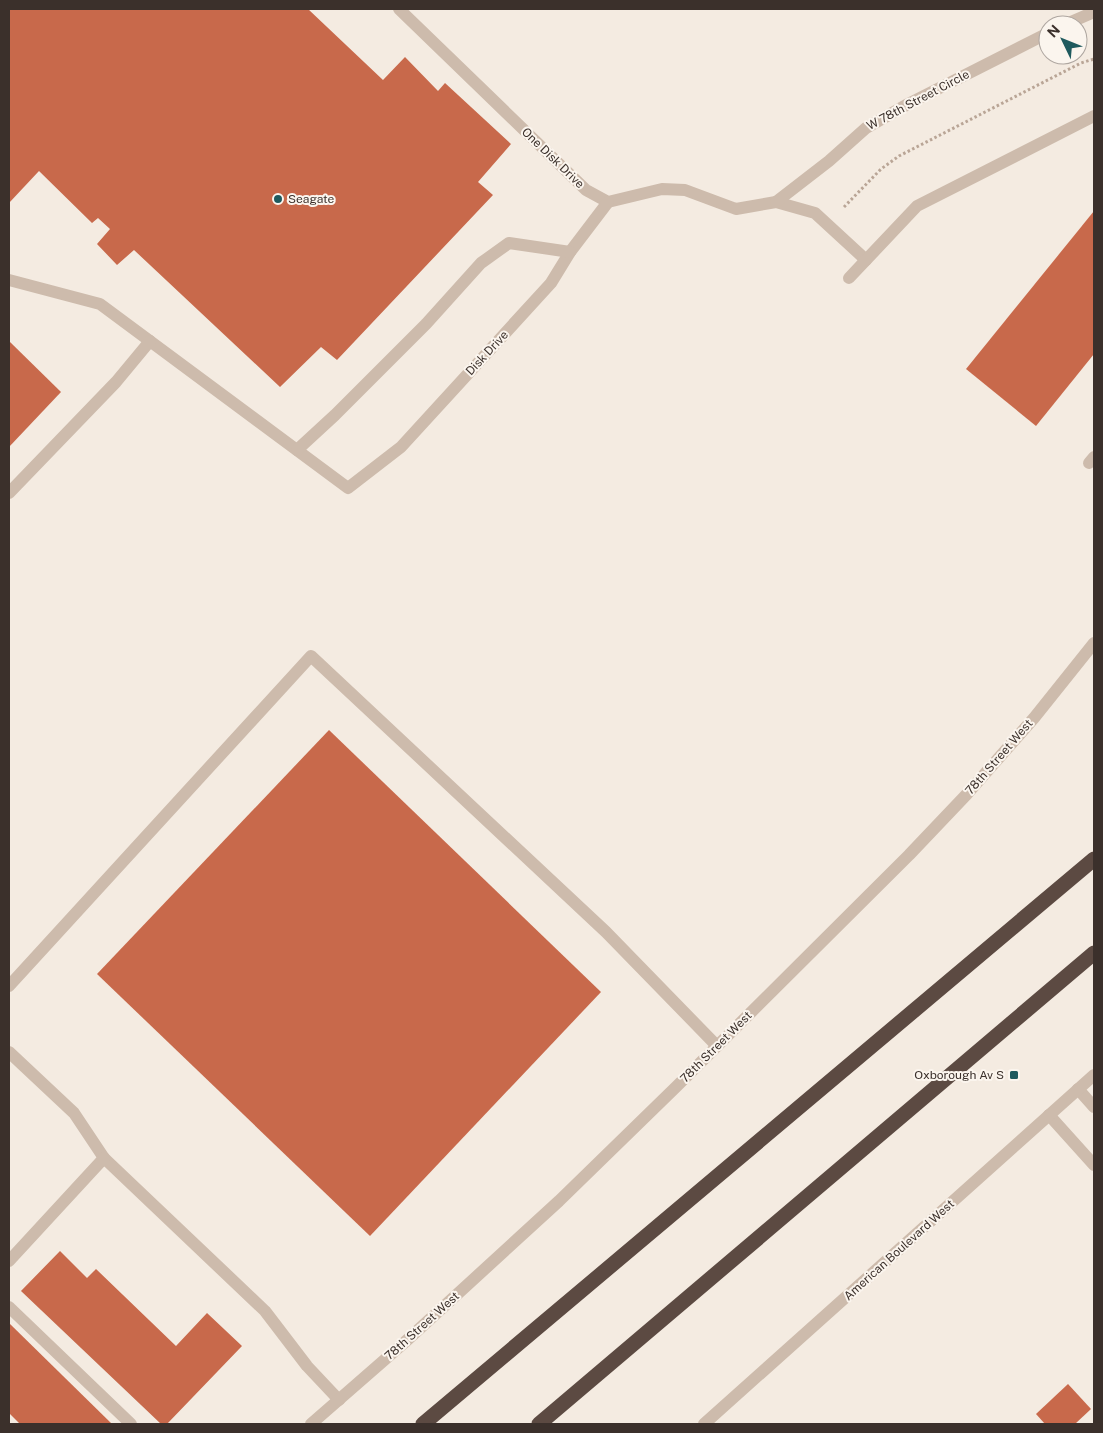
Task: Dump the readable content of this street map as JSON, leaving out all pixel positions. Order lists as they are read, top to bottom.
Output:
{
  "streets": {
    "street": [
      "W 78th Street Circle",
      "One Disk Drive",
      "Disk Drive",
      "78th Street West",
      "American Boulevard West"
    ]
  },
  "crossings": [
    ["One Disk Drive", "Disk Drive"]
  ],
  "places": {
    "other": ["Seagate"],
    "transit": ["Oxborough Av S"]
  },
  "north": "top left"
}
